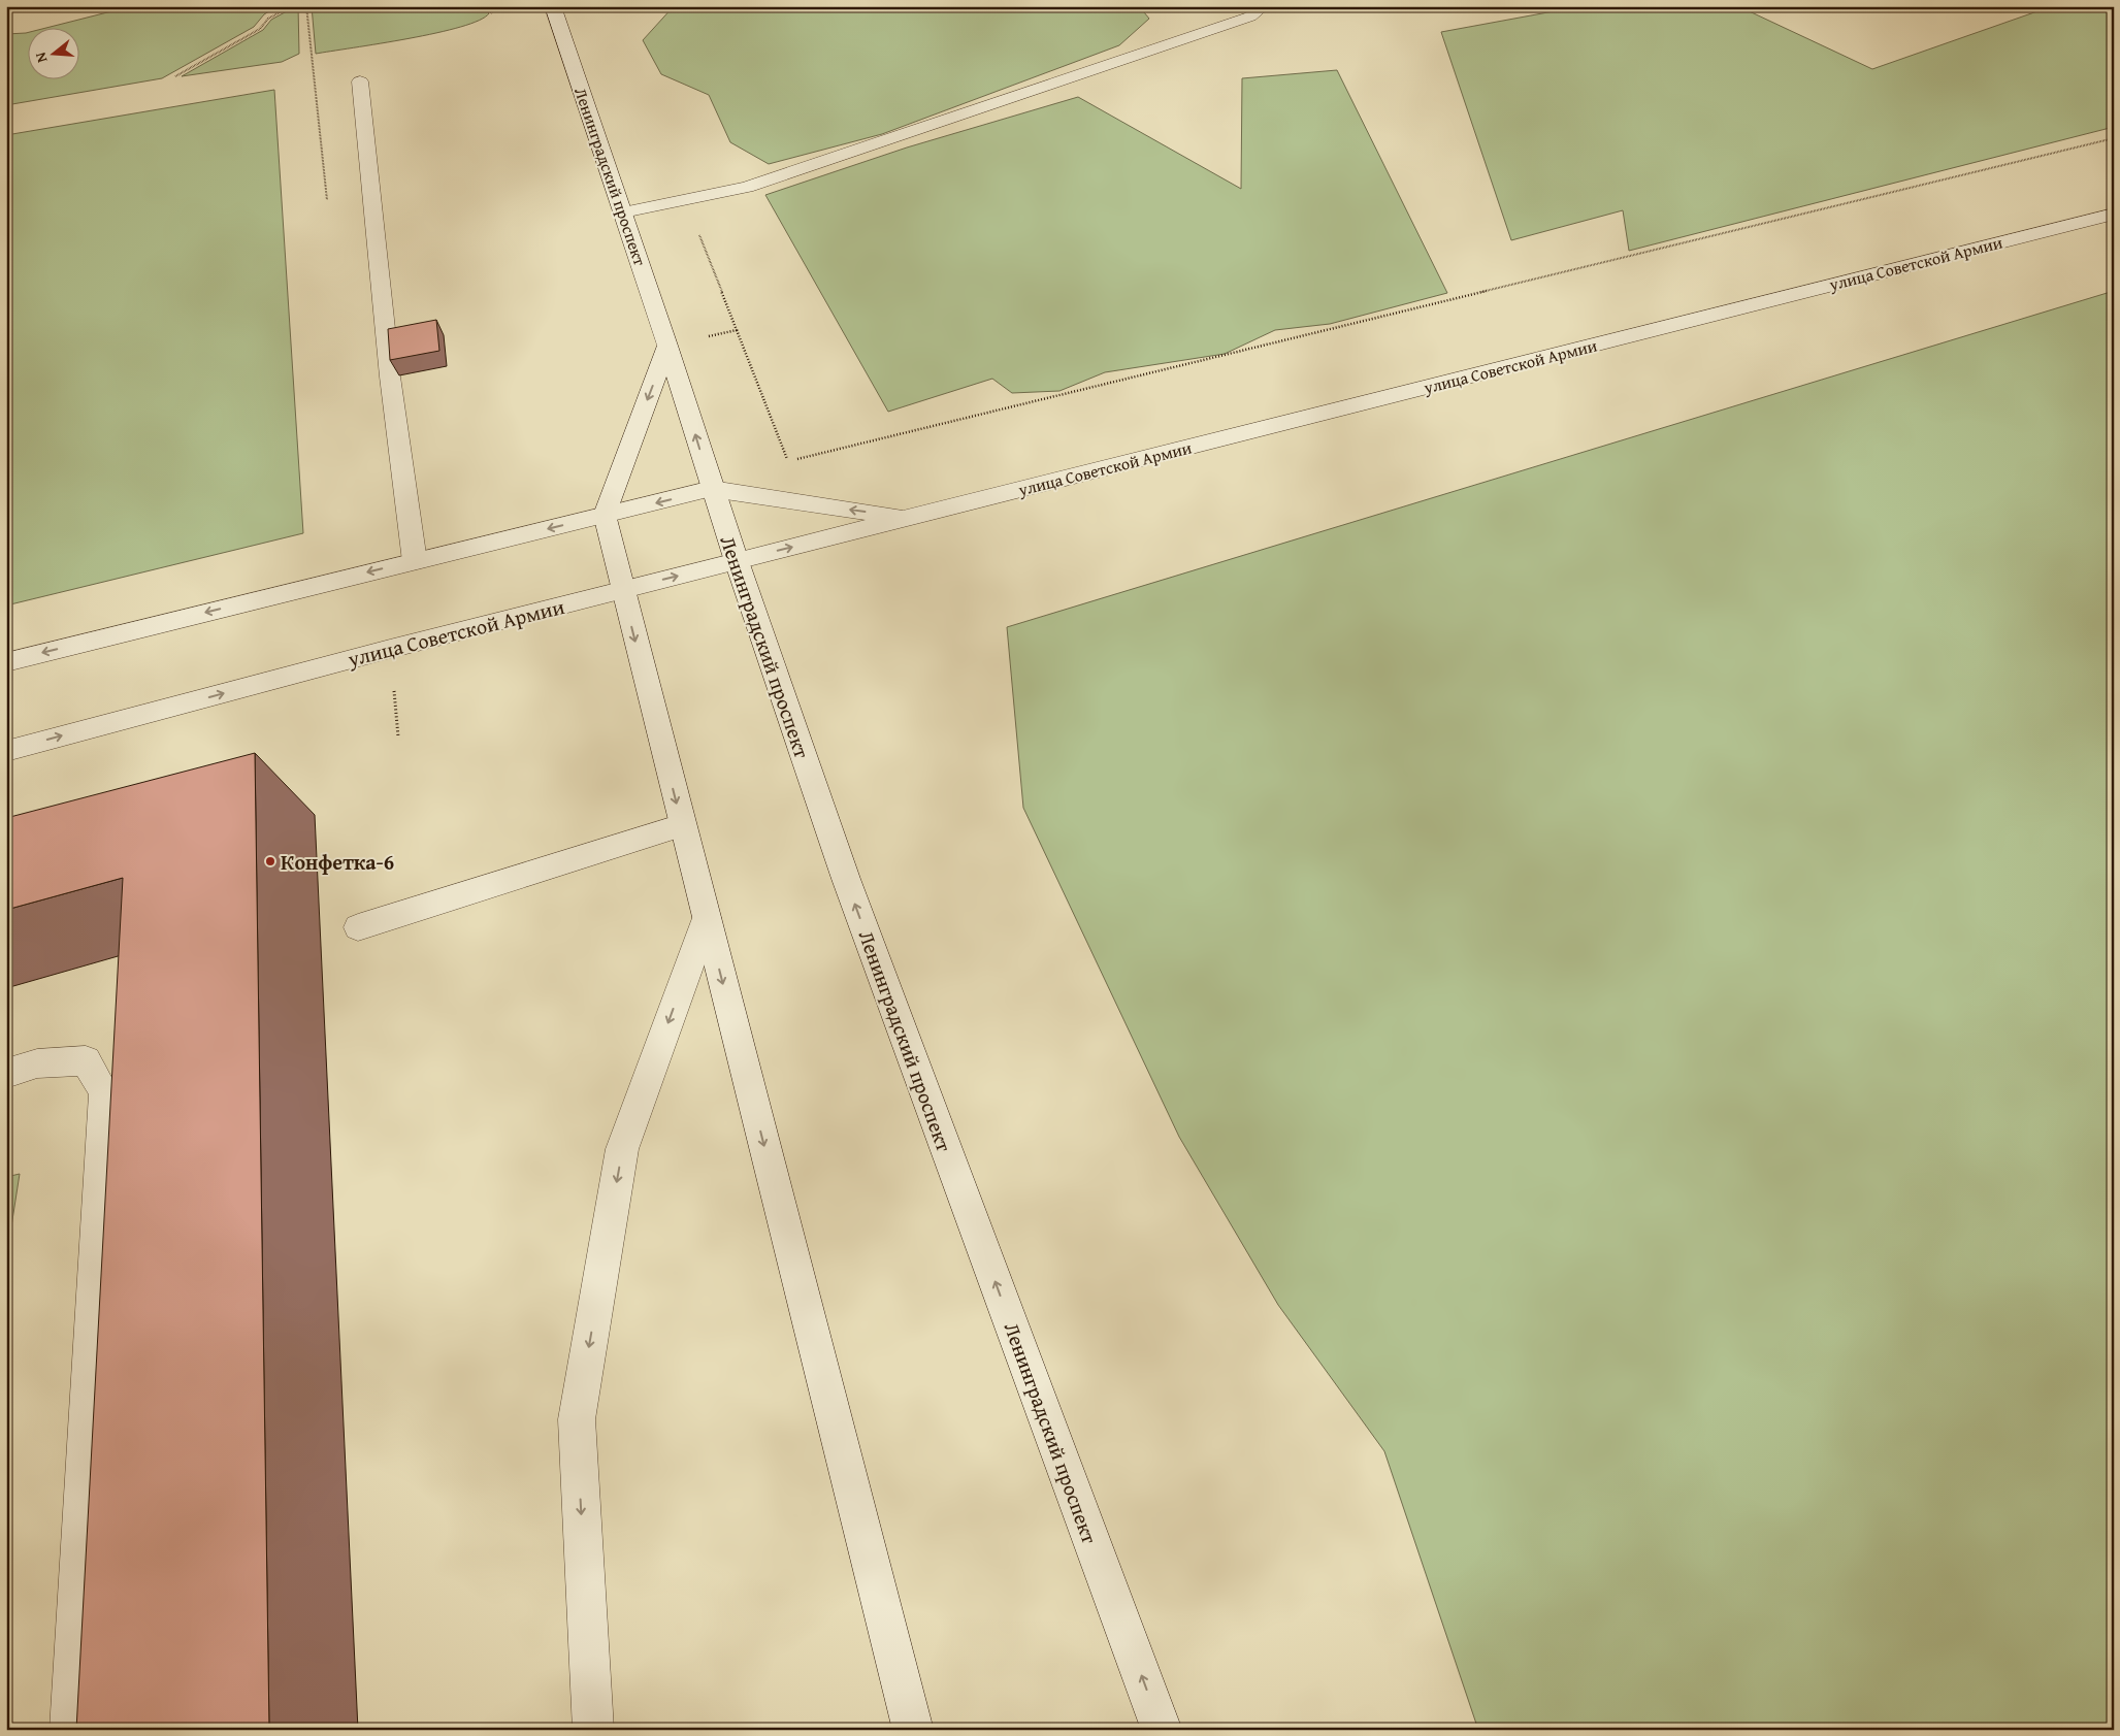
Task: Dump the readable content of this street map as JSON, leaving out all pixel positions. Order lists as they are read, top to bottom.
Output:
{
  "streets": {
    "street": ["Ленинградский проспект", "улица Советской Армии"]
  },
  "crossings": [
    ["Ленинградский проспект", "улица Советской Армии"]
  ],
  "places": ["Конфетка-6"],
  "north": "left"
}
